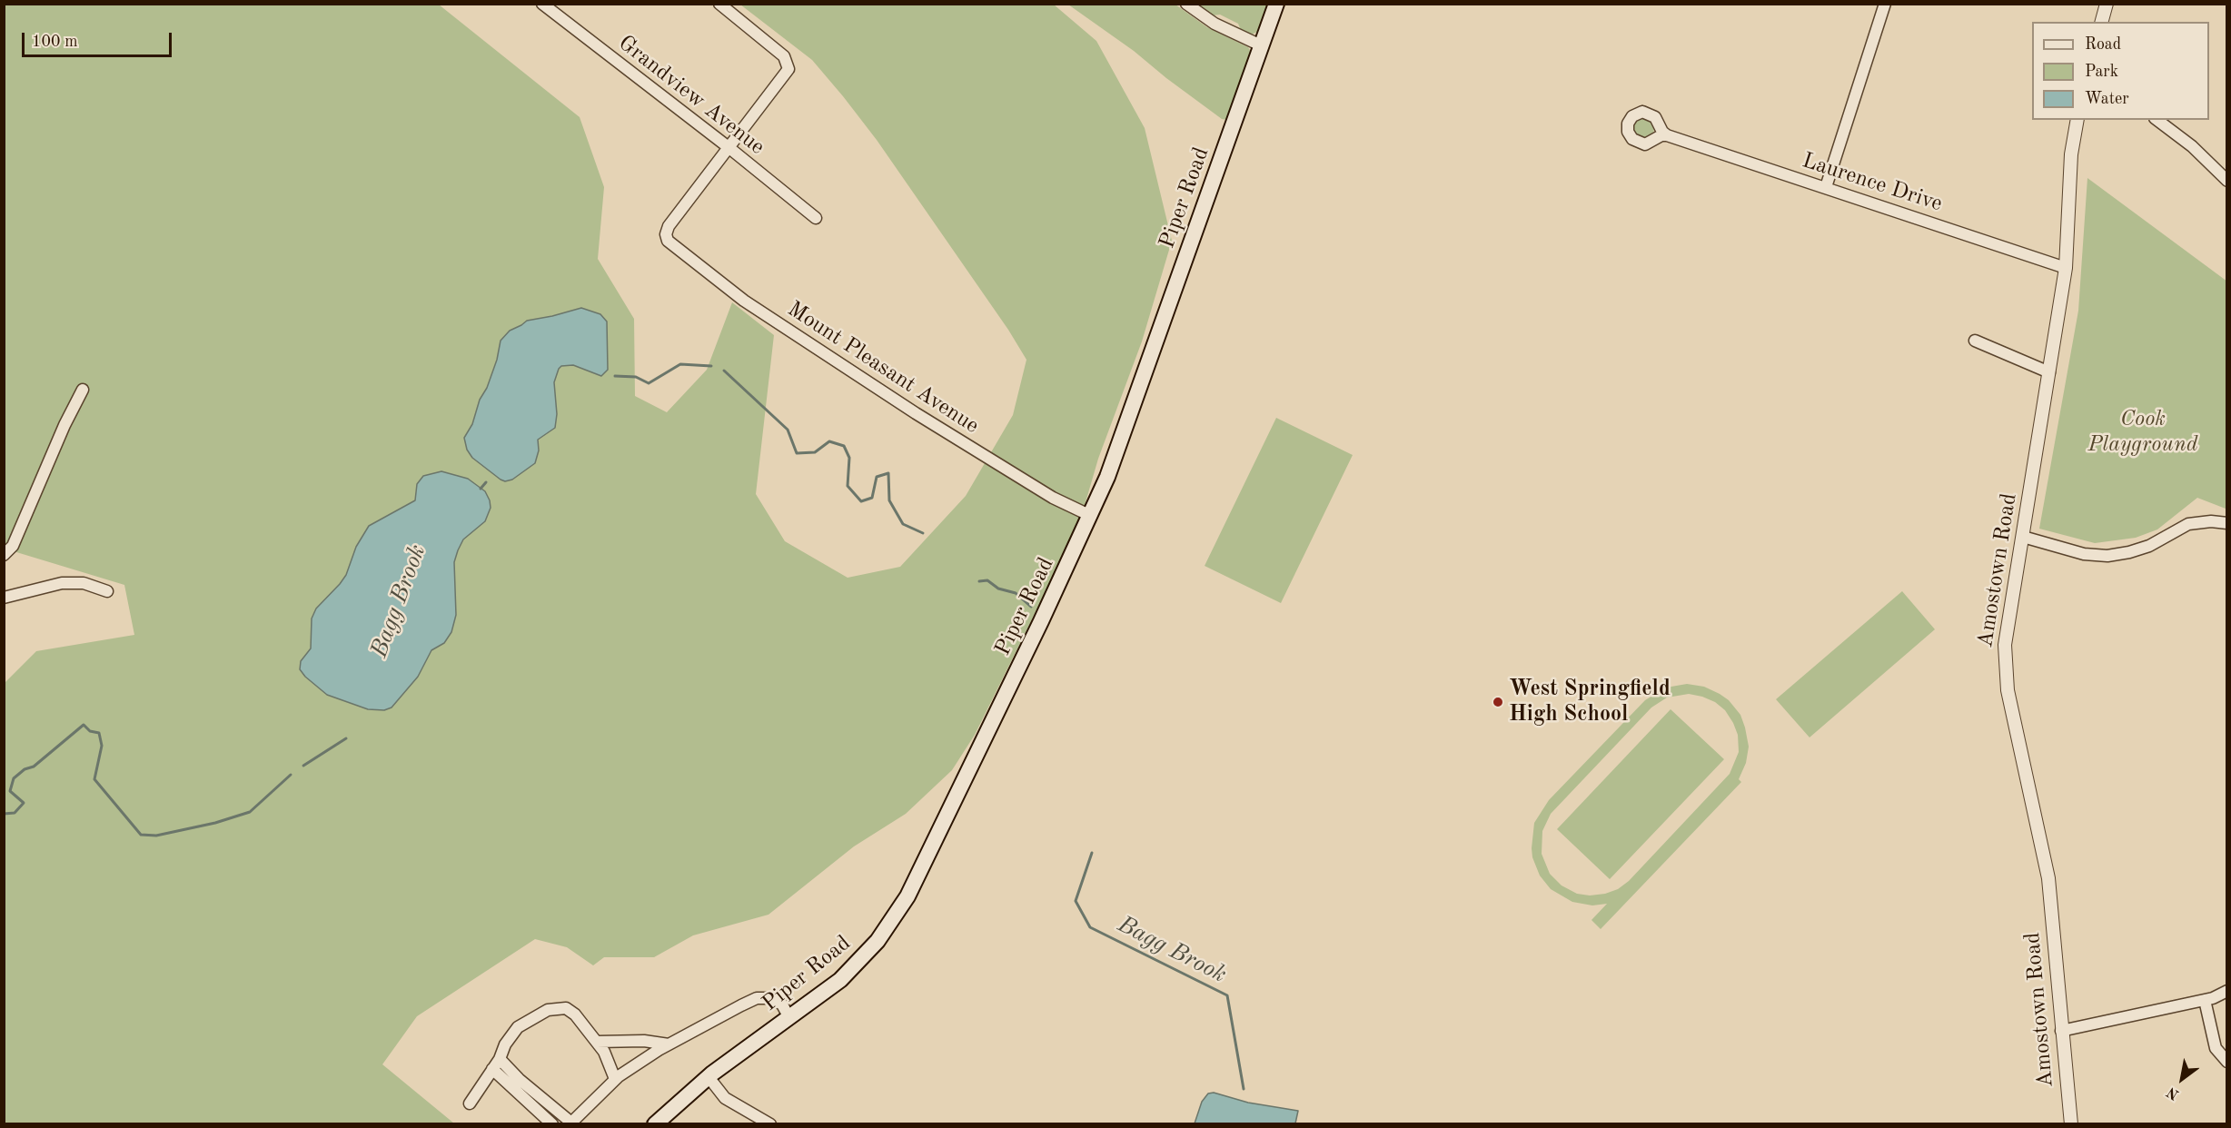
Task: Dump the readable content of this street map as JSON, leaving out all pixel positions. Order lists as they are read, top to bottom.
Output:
{
  "streets": {
    "main road": ["Piper Road"],
    "street": [
      "Grandview Avenue",
      "Laurence Drive",
      "Mount Pleasant Avenue",
      "Amostown Road"
    ]
  },
  "crossings": [
    ["Grandview Avenue", "Mount Pleasant Avenue"],
    ["Laurence Drive", "Amostown Road"],
    ["Piper Road", "Mount Pleasant Avenue"]
  ],
  "water": ["Bagg Brook"],
  "parks": ["Cook Playground"],
  "places": ["West Springfield High School"],
  "legend": ["Road", "Park", "Water"],
  "scale_bar": "100 m",
  "north": "bottom left"
}
